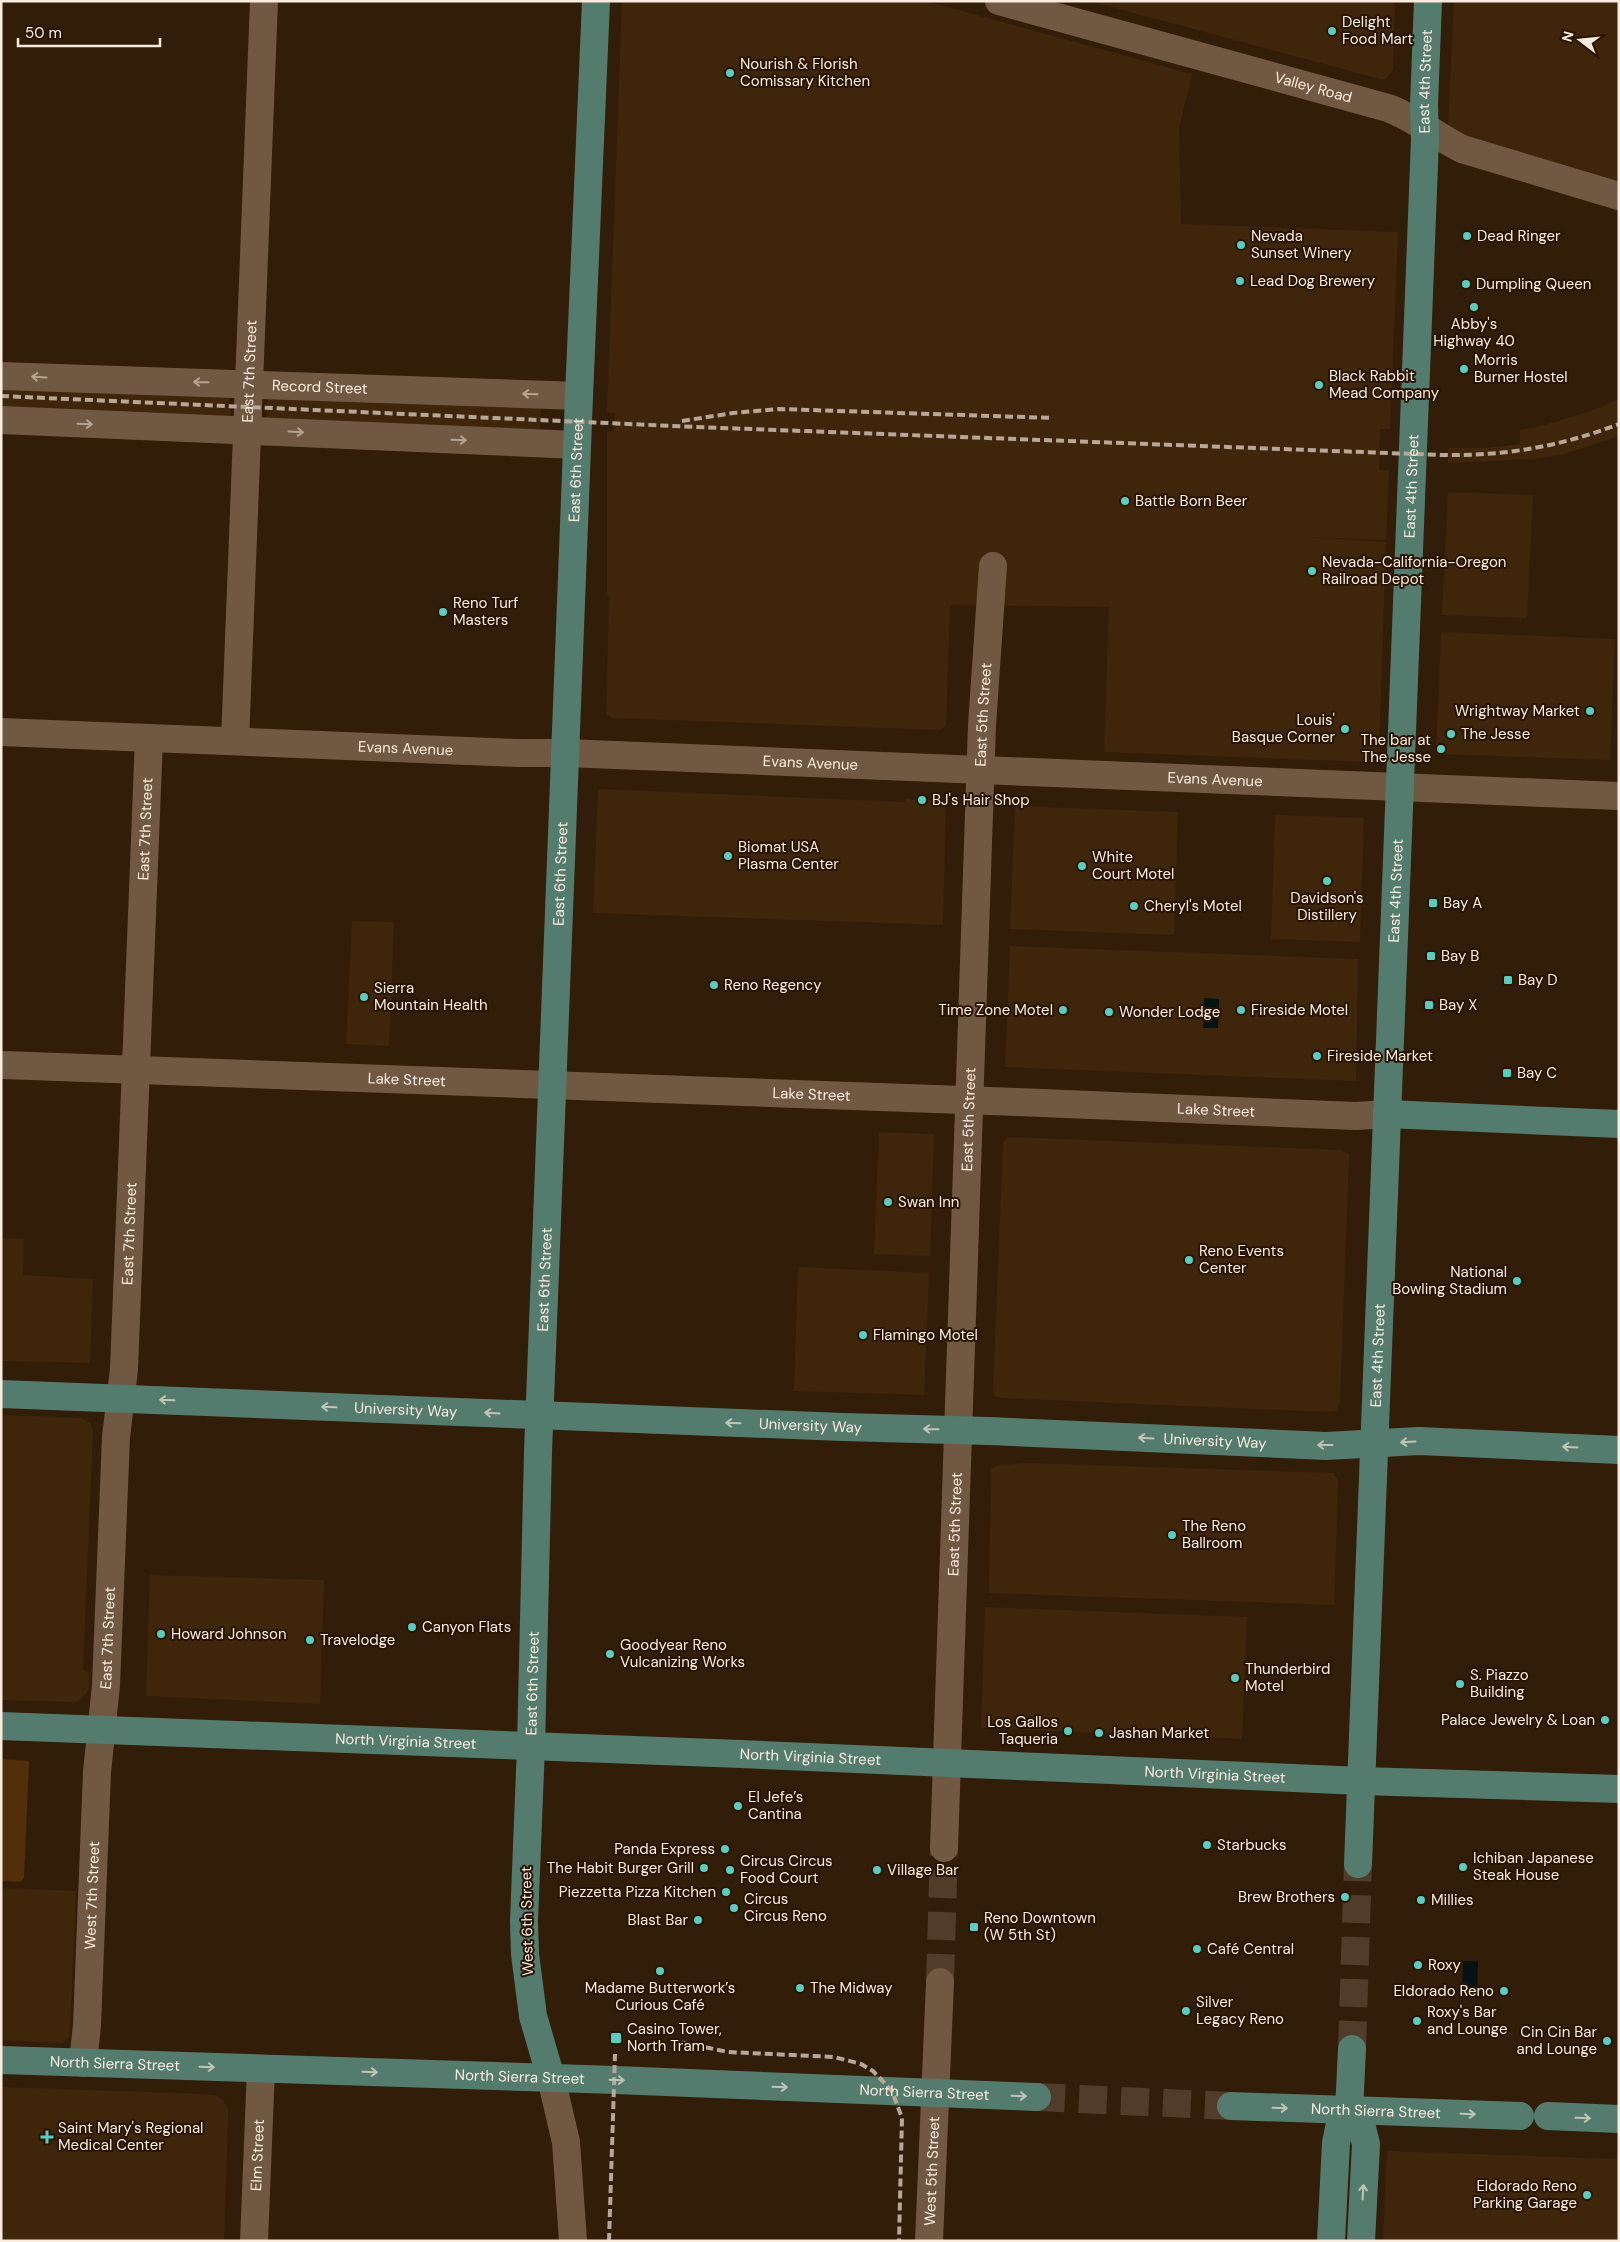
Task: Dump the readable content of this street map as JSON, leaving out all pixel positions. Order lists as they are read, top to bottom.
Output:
{
  "streets": {
    "main road": [
      "East 4th Street",
      "East 6th Street",
      "Lake Street",
      "University Way",
      "North Virginia Street",
      "West 6th Street",
      "North Sierra Street"
    ],
    "street": [
      "Valley Road",
      "East 7th Street",
      "Record Street",
      "East 5th Street",
      "Evans Avenue",
      "West 7th Street",
      "Elm Street",
      "West 5th Street"
    ]
  },
  "crossings": [
    ["East 4th Street", "Valley Road"],
    ["East 4th Street", "Evans Avenue"],
    ["East 4th Street", "Lake Street"],
    ["East 4th Street", "University Way"],
    ["East 4th Street", "North Virginia Street"],
    ["East 7th Street", "Record Street"],
    ["East 7th Street", "Evans Avenue"],
    ["East 7th Street", "Lake Street"],
    ["East 7th Street", "University Way"],
    ["East 7th Street", "North Virginia Street"],
    ["East 7th Street", "West 7th Street"],
    ["Record Street", "East 6th Street"],
    ["East 6th Street", "Evans Avenue"],
    ["East 6th Street", "Lake Street"],
    ["East 6th Street", "University Way"],
    ["East 6th Street", "North Virginia Street"],
    ["East 6th Street", "West 6th Street"],
    ["East 5th Street", "Evans Avenue"],
    ["East 5th Street", "Lake Street"],
    ["East 5th Street", "University Way"],
    ["East 5th Street", "North Virginia Street"],
    ["North Virginia Street", "West 7th Street"],
    ["North Virginia Street", "West 6th Street"],
    ["West 7th Street", "North Sierra Street"],
    ["West 6th Street", "North Sierra Street"],
    ["North Sierra Street", "Elm Street"],
    ["North Sierra Street", "West 5th Street"]
  ],
  "one_way": ["University Way", "North Sierra Street"],
  "places": {
    "other": [
      "Delight Food Mart",
      "Nourish & Florish Comissary Kitchen",
      "Dead Ringer",
      "Nevada Sunset Winery",
      "Lead Dog Brewery",
      "Dumpling Queen",
      "Abby's Highway 40",
      "Morris Burner Hostel",
      "Black Rabbit Mead Company",
      "Battle Born Beer",
      "Nevada-California-Oregon Railroad Depot",
      "Reno Turf Masters",
      "Wrightway Market",
      "Louis' Basque Corner",
      "The Jesse",
      "The bar at The Jesse",
      "BJ's Hair Shop",
      "Biomat USA Plasma Center",
      "White Court Motel",
      "Davidson's Distillery",
      "Cheryl's Motel",
      "Reno Regency",
      "Sierra Mountain Health",
      "Time Zone Motel",
      "Fireside Motel",
      "Wonder Lodge",
      "Fireside Market",
      "Swan Inn",
      "Reno Events Center",
      "National Bowling Stadium",
      "Flamingo Motel",
      "The Reno Ballroom",
      "Canyon Flats",
      "Howard Johnson",
      "Travelodge",
      "Goodyear Reno Vulcanizing Works",
      "Thunderbird Motel",
      "S. Piazzo Building",
      "Palace Jewelry & Loan",
      "Los Gallos Taqueria",
      "Jashan Market",
      "El Jefe’s Cantina",
      "Starbucks",
      "Panda Express",
      "Ichiban Japanese Steak House",
      "The Habit Burger Grill",
      "Circus Circus Food Court",
      "Village Bar",
      "Piezzetta Pizza Kitchen",
      "Brew Brothers",
      "Millies",
      "Circus Circus Reno",
      "Blast Bar",
      "Café Central",
      "Roxy",
      "Madame Butterwork’s Curious Café",
      "The Midway",
      "Eldorado Reno",
      "Silver Legacy Reno",
      "Roxy's Bar and Lounge",
      "Cin Cin Bar and Lounge",
      "Eldorado Reno Parking Garage"
    ],
    "transit": [
      "Bay A",
      "Bay B",
      "Bay D",
      "Bay X",
      "Bay C",
      "Reno Downtown (W 5th St)",
      "Casino Tower, North Tram"
    ],
    "health": ["Saint Mary's Regional Medical Center"]
  },
  "scale_bar": "50 m",
  "north": "left"
}
